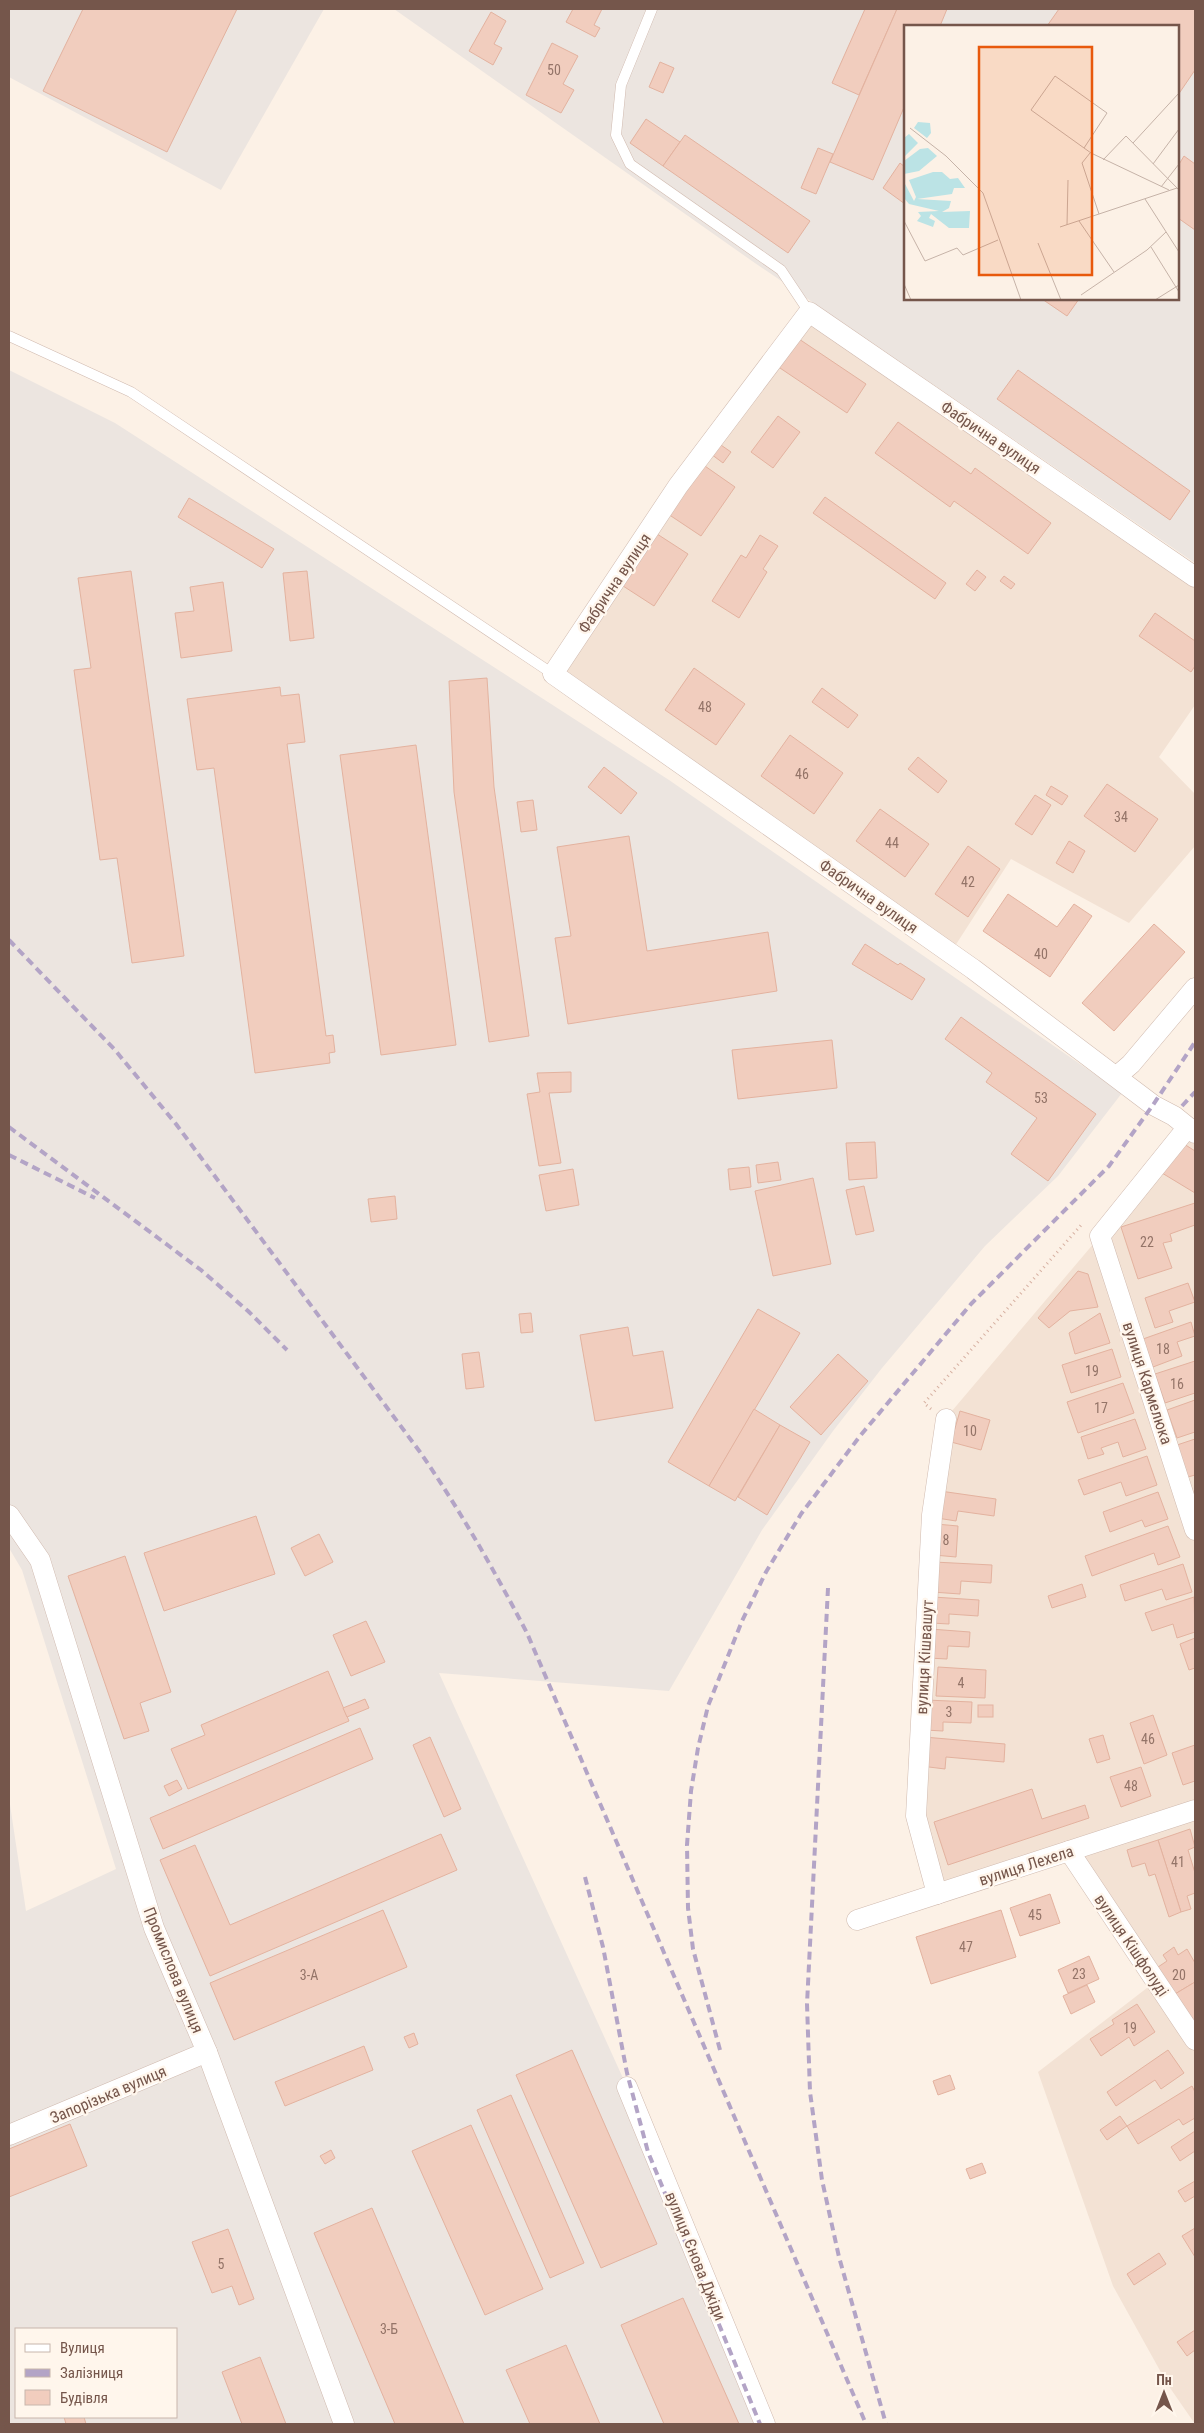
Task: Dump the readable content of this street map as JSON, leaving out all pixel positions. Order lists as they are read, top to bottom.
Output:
{
  "streets": {
    "street": [
      "Фабрична вулиця",
      "вулиця Кармелюка",
      "вулиця Кішвашут",
      "вулиця Лехела",
      "вулиця Кішфолуді",
      "Промислова вулиця",
      "Запорізька вулиця",
      "вулиця Єнова Джіди"
    ]
  },
  "crossings": [
    ["Фабрична вулиця", "вулиця Кармелюка"],
    ["вулиця Кішвашут", "вулиця Лехела"],
    ["вулиця Лехела", "вулиця Кішфолуді"],
    ["Промислова вулиця", "Запорізька вулиця"]
  ],
  "house_numbers": [
    "50",
    "48",
    "46",
    "34",
    "44",
    "42",
    "40",
    "53",
    "22",
    "18",
    "19",
    "16",
    "17",
    "10",
    "8",
    "4",
    "3",
    "46",
    "48",
    "41",
    "45",
    "47",
    "23",
    "3-А",
    "20",
    "19",
    "5",
    "3-Б"
  ],
  "legend": ["Вулиця", "Залізниця", "Будівля"],
  "north": "top"
}
